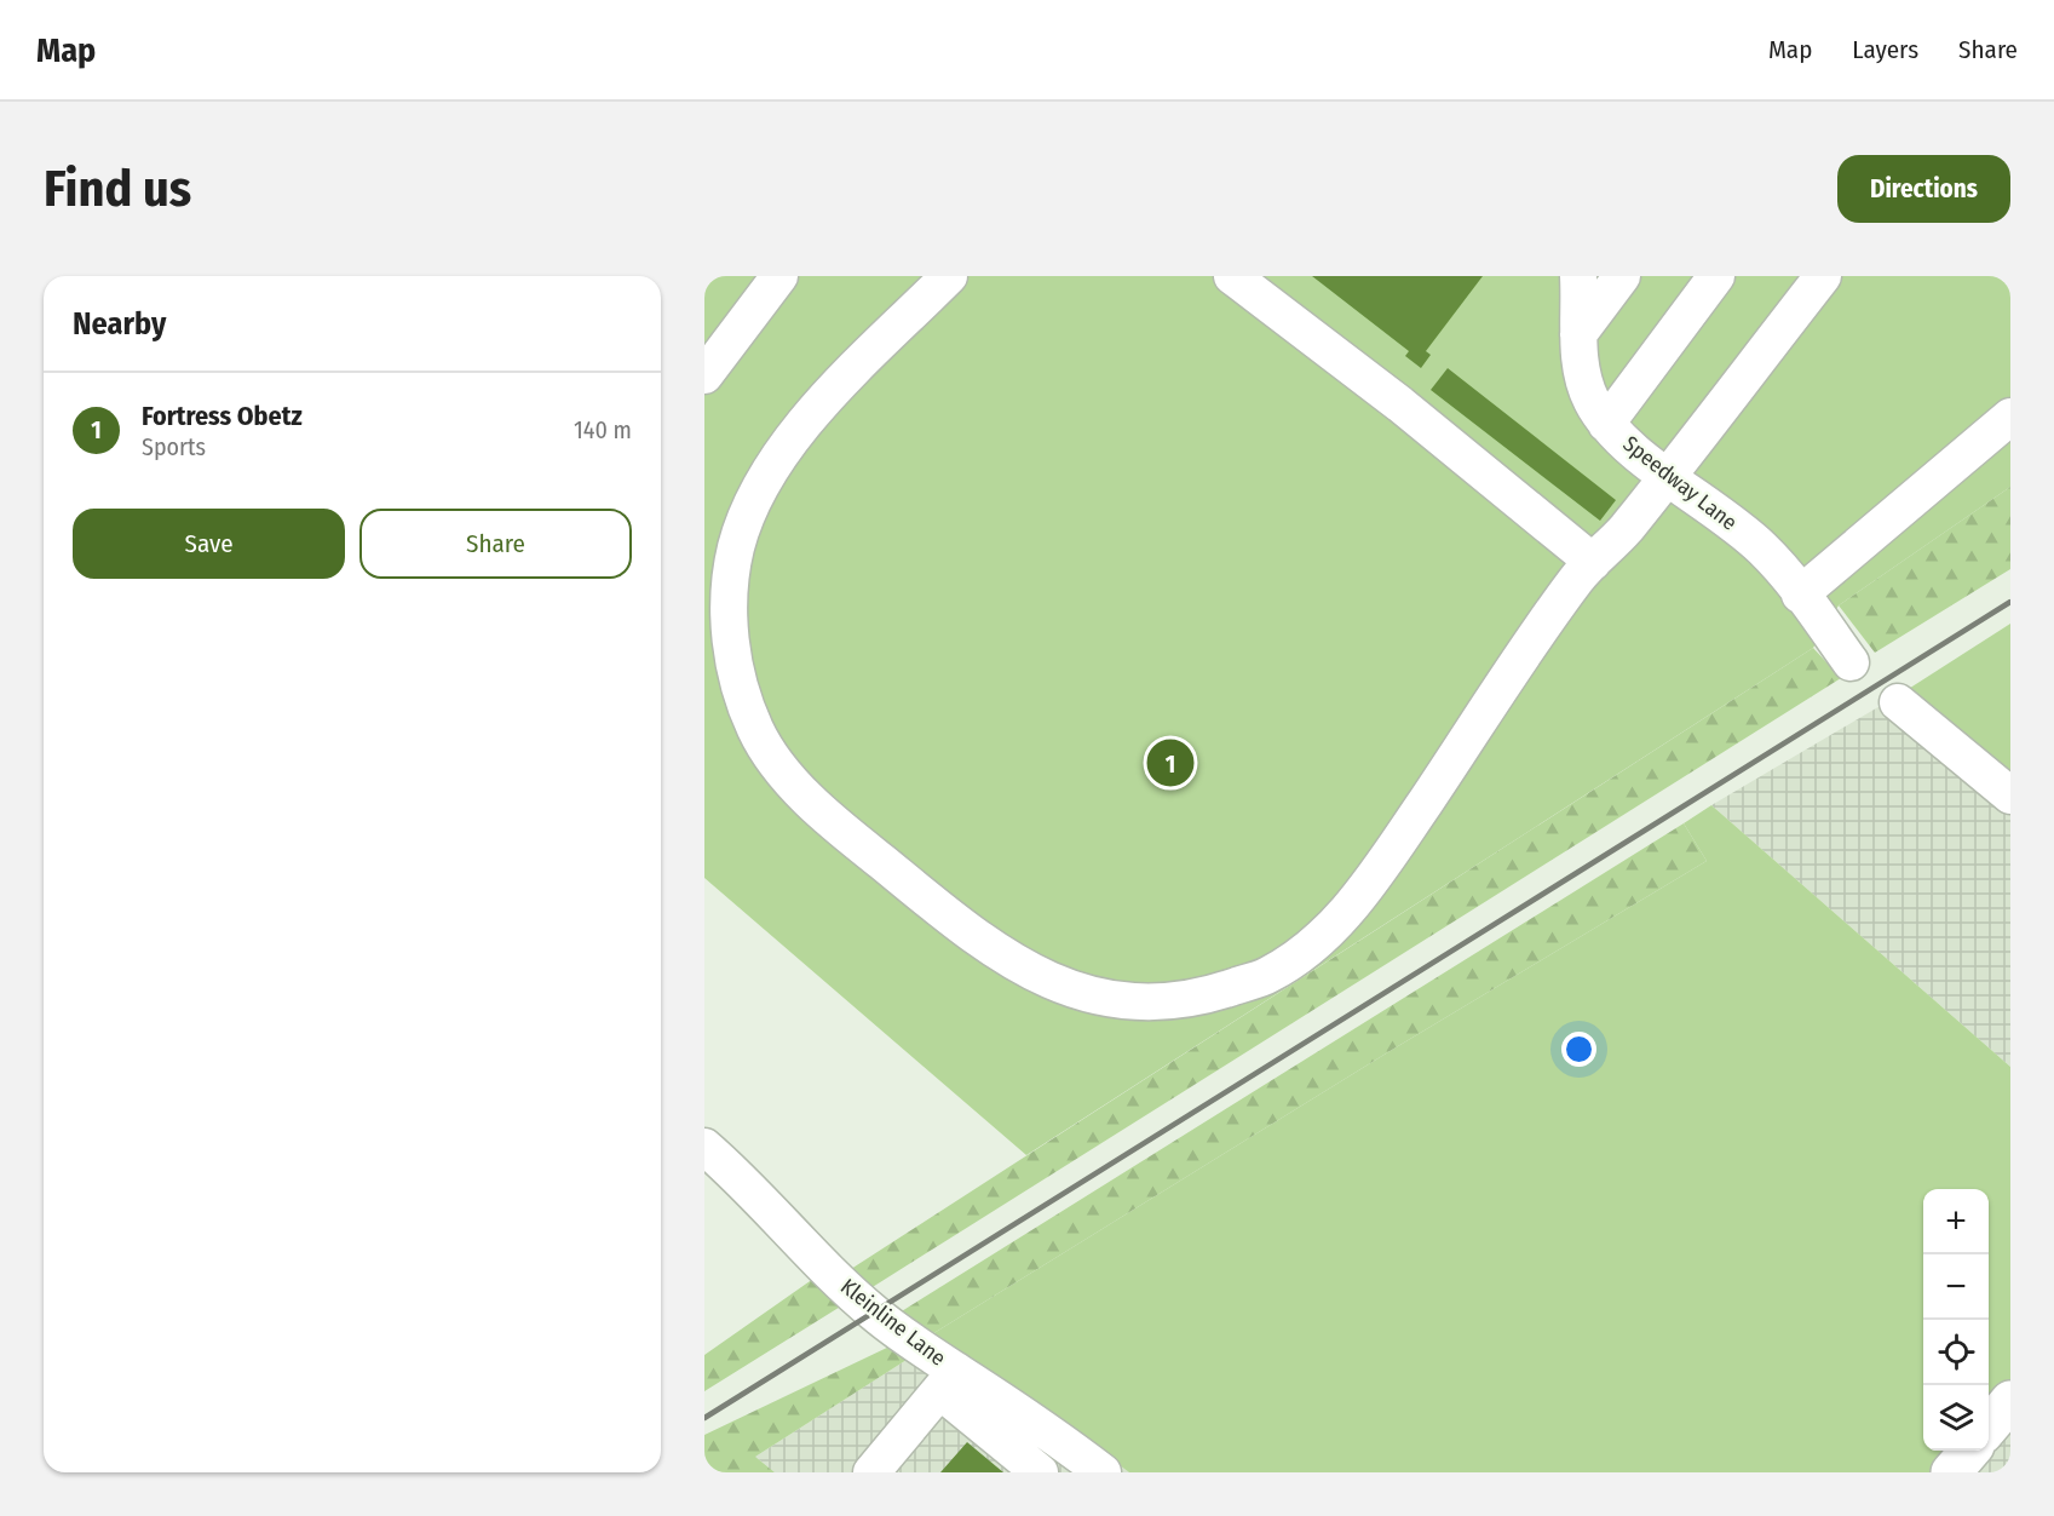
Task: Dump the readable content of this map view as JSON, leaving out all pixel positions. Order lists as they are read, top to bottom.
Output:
{
  "streets": {
    "street": ["Speedway Lane", "Kleinline Lane"]
  },
  "page": {
    "header": "Map",
    "nav": ["Map", "Layers", "Share"],
    "buttons": [
      "Directions",
      ["Save", "Share"]
    ],
    "title": "Find us",
    "heading": "Nearby",
    "list": [
      {
        "mark": "1",
        "name": "Fortress Obetz",
        "note": "Sports",
        "value": "140 m"
      }
    ],
    "pins": "1",
    "map_buttons": ["+", "−"]
  }
}
